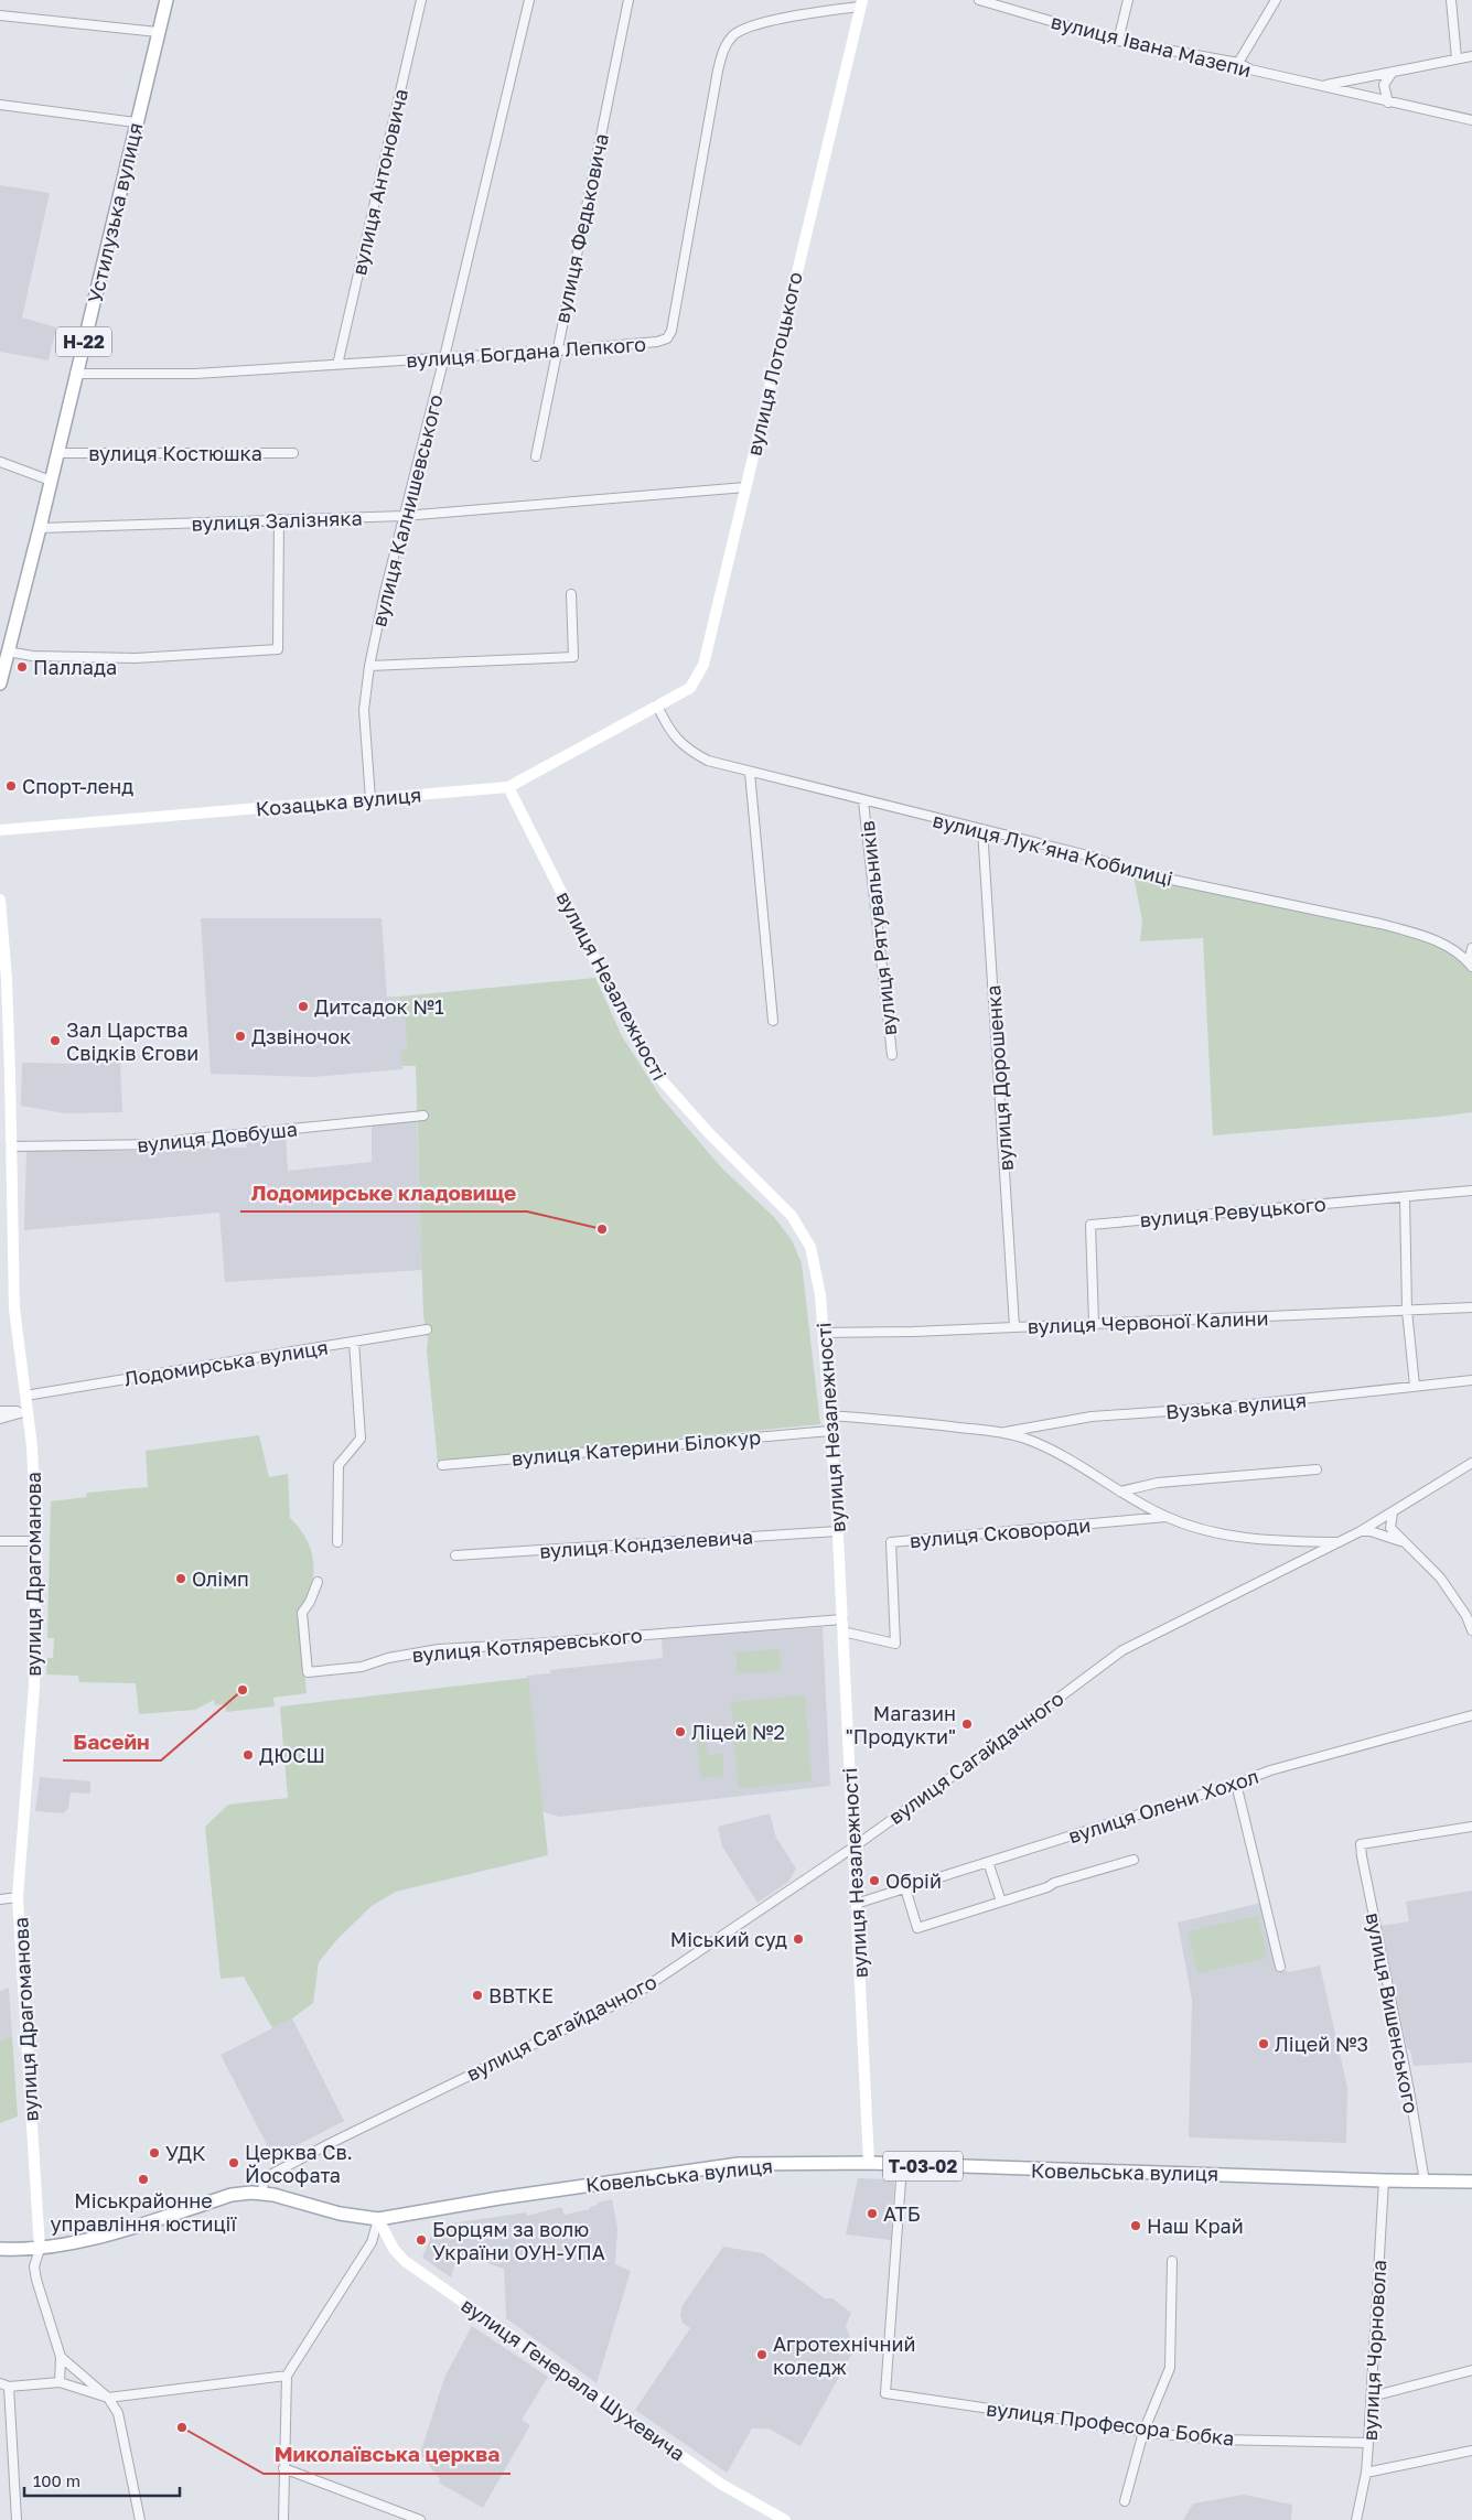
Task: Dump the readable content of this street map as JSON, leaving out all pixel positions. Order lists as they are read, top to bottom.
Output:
{
  "streets": {
    "main road": [
      "Устилузька вулиця",
      "Н-22",
      "Т-03-02",
      "Ковельська вулиця"
    ],
    "street": [
      "вулиця Івана Мазепи",
      "вулиця Антоновича",
      "вулиця Федьковича",
      "вулиця Богдана Лепкого",
      "вулиця Лотоцького",
      "вулиця Костюшка",
      "вулиця Калнишевського",
      "вулиця Залізняка",
      "Козацька вулиця",
      "вулиця Лукʼяна Кобилиці",
      "вулиця Рятувальників",
      "вулиця Незалежності",
      "вулиця Дорошенка",
      "вулиця Довбуша",
      "вулиця Ревуцького",
      "вулиця Червоної Калини",
      "Лодомирська вулиця",
      "Вузька вулиця",
      "вулиця Катерини Білокур",
      "вулиця Сковороди",
      "вулиця Кондзелевича",
      "вулиця Драгоманова",
      "вулиця Котляревського",
      "вулиця Сагайдачного",
      "вулиця Олени Хохол",
      "вулиця Вишенського",
      "вулиця Чорновола",
      "вулиця Генерала Шухевича",
      "вулиця Професора Бобка"
    ]
  },
  "crossings": [
    ["вулиця Антоновича", "вулиця Богдана Лепкого"],
    ["Устилузька вулиця", "вулиця Богдана Лепкого"],
    ["Устилузька вулиця", "вулиця Костюшка"],
    ["Устилузька вулиця", "вулиця Залізняка"],
    ["вулиця Федьковича", "вулиця Богдана Лепкого"],
    ["вулиця Богдана Лепкого", "вулиця Лотоцького"],
    ["вулиця Богдана Лепкого", "вулиця Калнишевського"],
    ["вулиця Лотоцького", "вулиця Залізняка"],
    ["вулиця Лотоцького", "Козацька вулиця"],
    ["вулиця Лотоцького", "вулиця Лукʼяна Кобилиці"],
    ["вулиця Калнишевського", "вулиця Залізняка"],
    ["вулиця Калнишевського", "Козацька вулиця"],
    ["Козацька вулиця", "вулиця Лукʼяна Кобилиці"],
    ["Козацька вулиця", "вулиця Незалежності"],
    ["вулиця Лукʼяна Кобилиці", "вулиця Рятувальників"],
    ["вулиця Лукʼяна Кобилиці", "вулиця Дорошенка"],
    ["вулиця Незалежності", "вулиця Червоної Калини"],
    ["вулиця Незалежності", "вулиця Катерини Білокур"],
    ["вулиця Незалежності", "вулиця Сковороди"],
    ["вулиця Незалежності", "вулиця Кондзелевича"],
    ["вулиця Незалежності", "вулиця Котляревського"],
    ["вулиця Незалежності", "вулиця Сагайдачного"],
    ["вулиця Незалежності", "вулиця Олени Хохол"],
    ["вулиця Незалежності", "Ковельська вулиця"],
    ["вулиця Дорошенка", "вулиця Червоної Калини"],
    ["вулиця Довбуша", "вулиця Драгоманова"],
    ["вулиця Ревуцького", "вулиця Червоної Калини"],
    ["Лодомирська вулиця", "вулиця Драгоманова"],
    ["вулиця Сковороди", "вулиця Котляревського"],
    ["вулиця Драгоманова", "Ковельська вулиця"],
    ["вулиця Сагайдачного", "Ковельська вулиця"],
    ["вулиця Вишенського", "Ковельська вулиця"],
    ["Ковельська вулиця", "вулиця Чорновола"],
    ["Ковельська вулиця", "вулиця Генерала Шухевича"],
    ["Ковельська вулиця", "вулиця Професора Бобка"],
    ["вулиця Чорновола", "вулиця Професора Бобка"]
  ],
  "places": [
    "Паллада",
    "Спорт-ленд",
    "Дитсадок №1",
    "Дзвіночок",
    "Зал Царства Свідків Єгови",
    "Лодомирське кладовище",
    "Олімп",
    "Басейн",
    "Магазин \"Продукти\"",
    "Ліцей №2",
    "ДЮСШ",
    "Обрій",
    "Міський суд",
    "ВВТКЕ",
    "Ліцей №3",
    "УДК",
    "Церква Св. Йософата",
    "Міськрайонне управління юстиції",
    "АТБ",
    "Наш Край",
    "Борцям за волю України ОУН-УПА",
    "Агротехнічний коледж",
    "Миколаївська церква"
  ],
  "scale_bar": "100 m"
}
